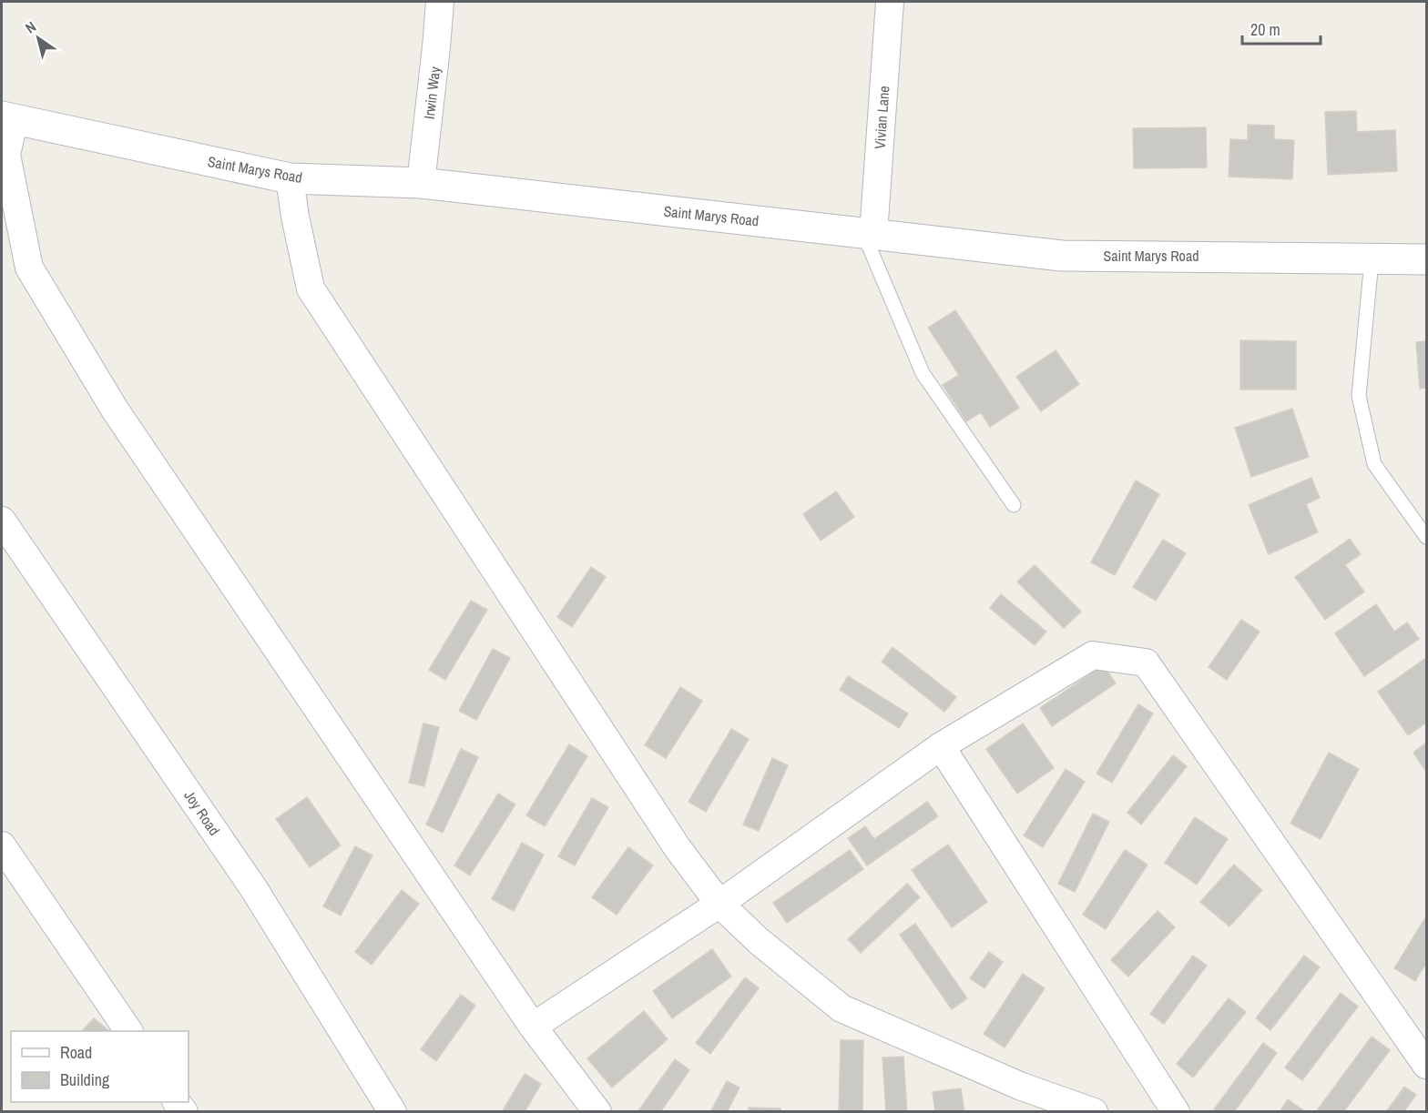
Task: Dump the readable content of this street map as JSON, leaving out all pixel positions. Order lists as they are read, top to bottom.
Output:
{
  "streets": {
    "main road": ["Saint Marys Road"],
    "street": ["Irwin Way", "Vivian Lane", "Joy Road"]
  },
  "crossings": [
    ["Irwin Way", "Saint Marys Road"],
    ["Vivian Lane", "Saint Marys Road"]
  ],
  "legend": ["Road", "Building"],
  "scale_bar": "20 m",
  "north": "top left"
}
